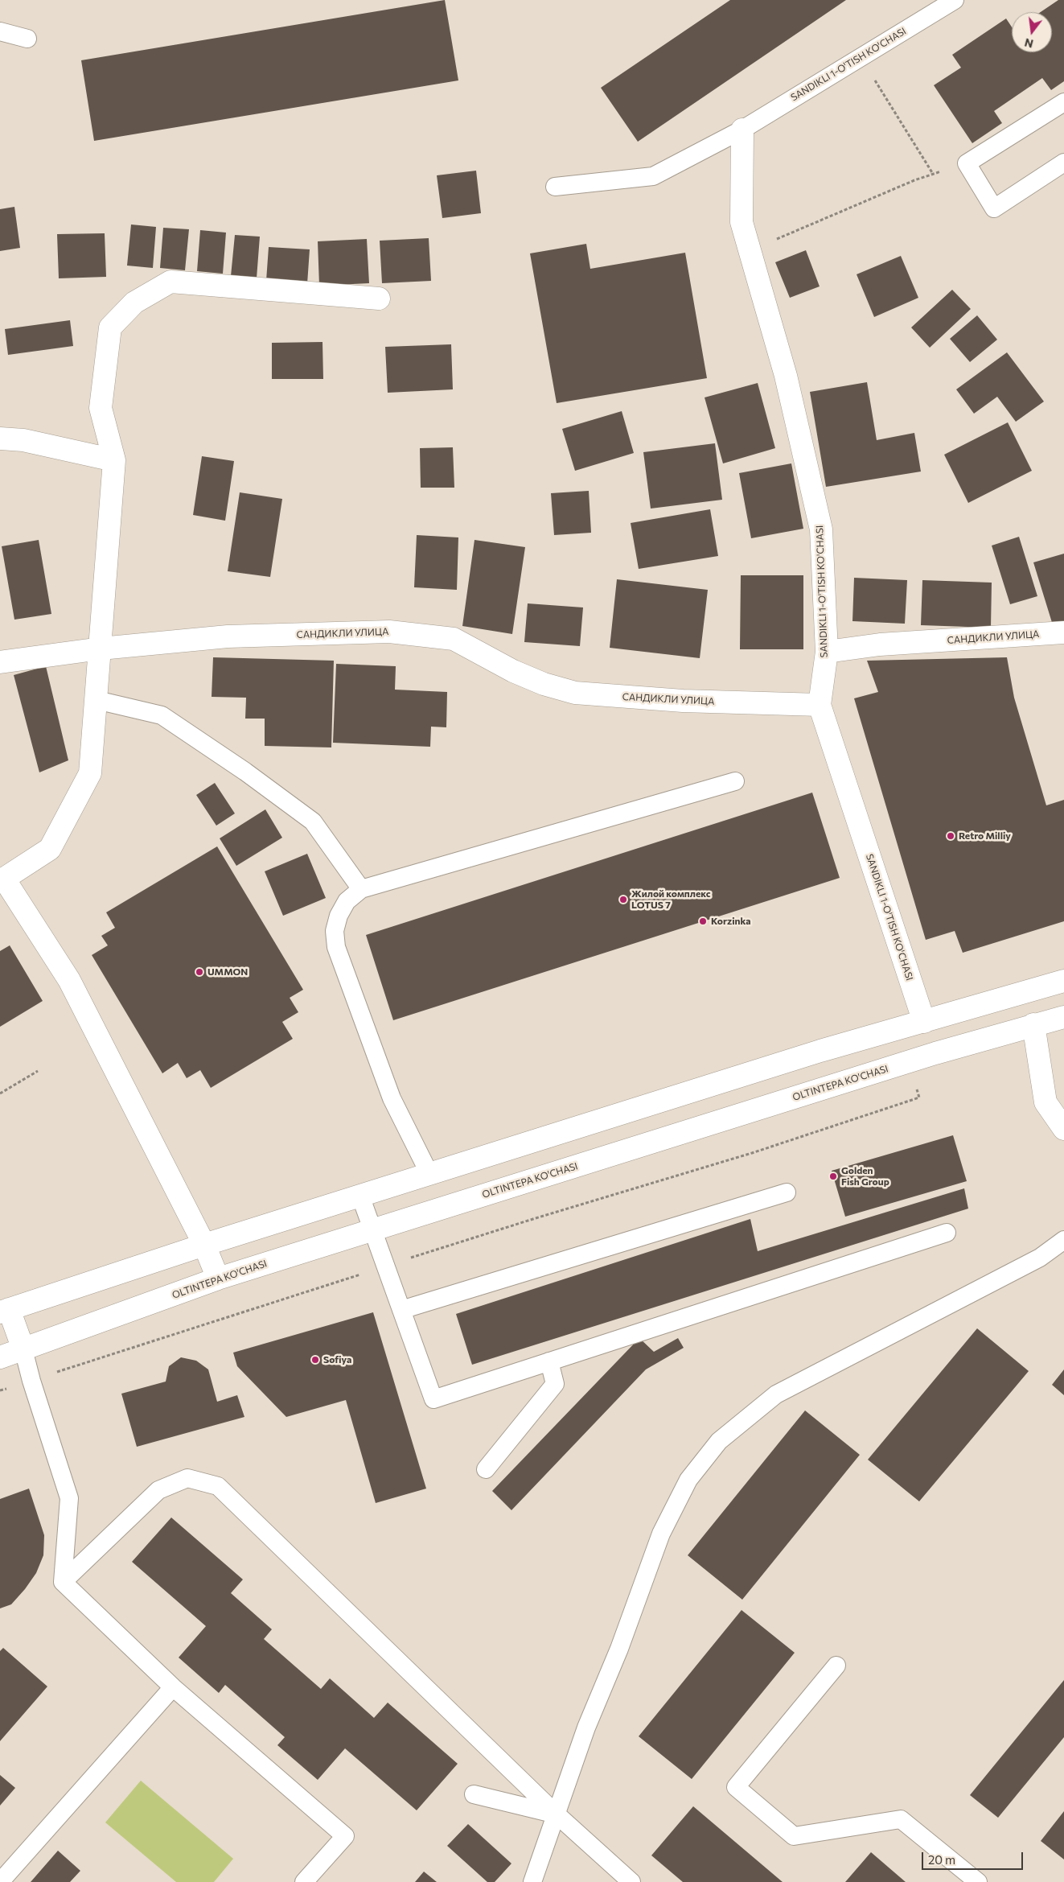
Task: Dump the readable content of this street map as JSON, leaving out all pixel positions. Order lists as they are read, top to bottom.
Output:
{
  "streets": {
    "street": ["SANDIKLI 1-O'TISH KO'CHASI", "САНДИКЛИ УЛИЦА", "OLTINTEPA KO'CHASI"]
  },
  "crossings": [
    ["SANDIKLI 1-O'TISH KO'CHASI", "САНДИКЛИ УЛИЦА"]
  ],
  "places": [
    "Retro Milliy",
    "Жилой комплекс LOTUS 7",
    "Korzinka",
    "UMMON",
    "Golden Fish Group",
    "Sofiya"
  ],
  "scale_bar": "20 m",
  "north": "bottom"
}
